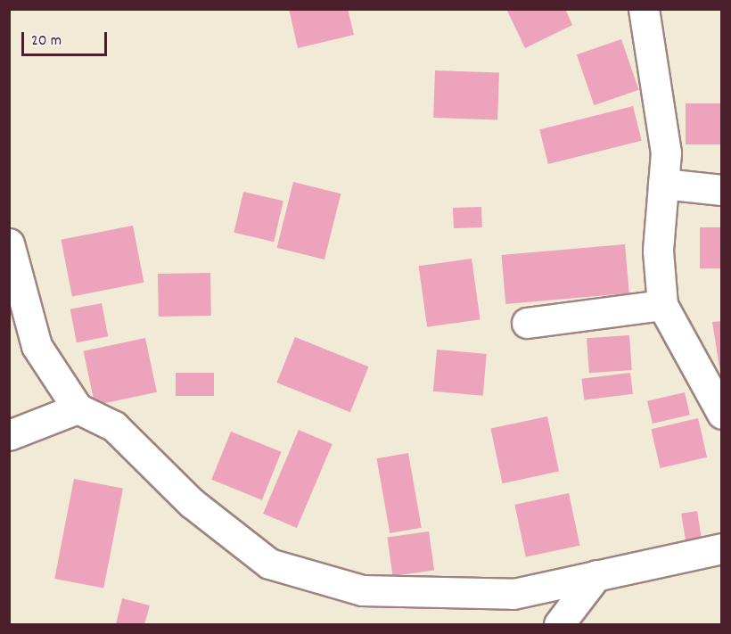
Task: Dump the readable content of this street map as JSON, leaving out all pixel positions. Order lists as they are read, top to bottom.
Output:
{
  "scale_bar": "20 m"
}
